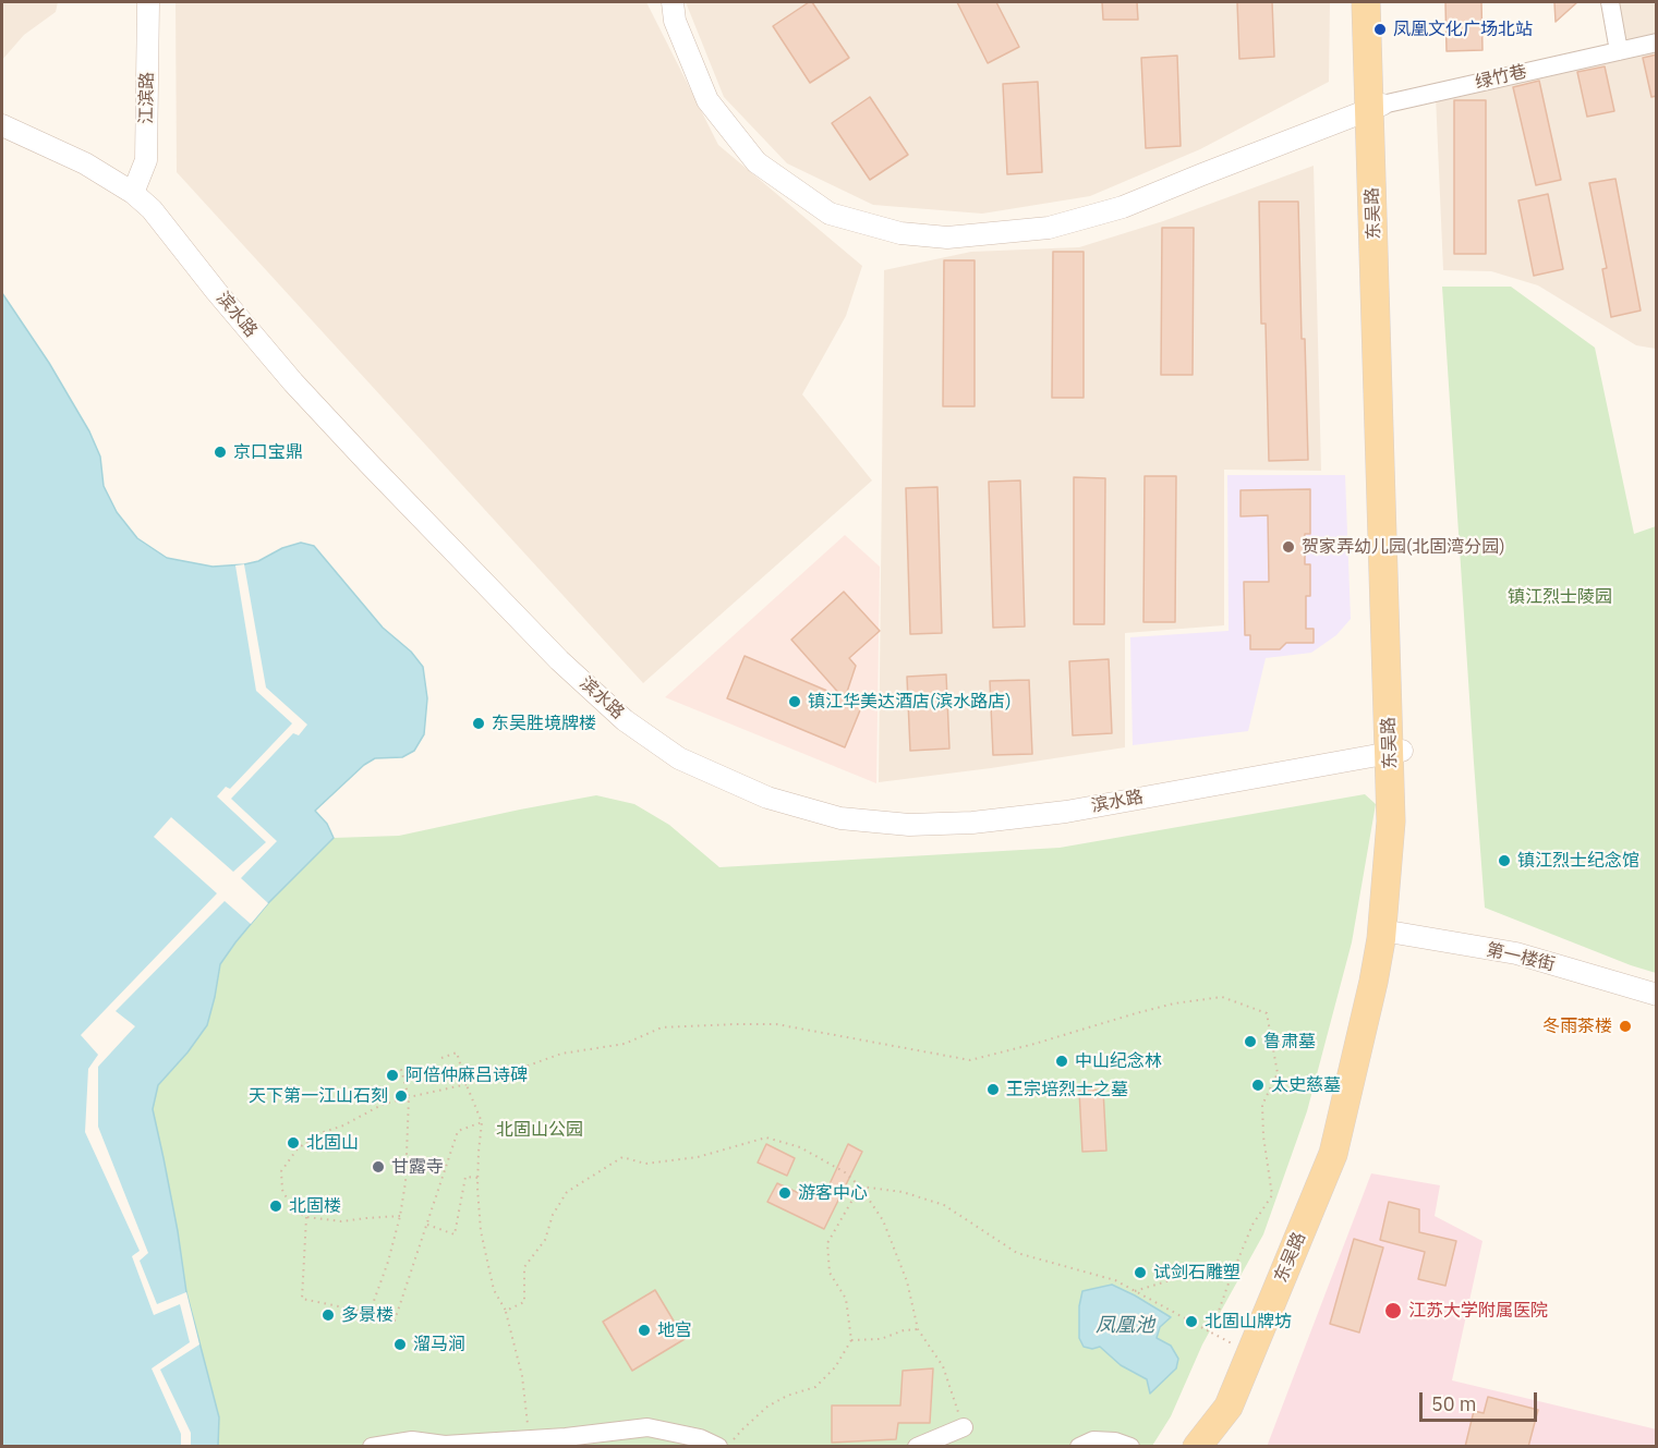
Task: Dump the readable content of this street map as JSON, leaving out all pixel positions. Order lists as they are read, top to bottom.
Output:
{
  "streets": {
    "main road": ["东吴路"],
    "street": [
      "绿竹巷",
      "江滨路",
      "滨水路",
      "第一楼街"
    ]
  },
  "crossings": [
    ["绿竹巷", "东吴路"],
    ["江滨路", "滨水路"],
    ["东吴路", "滨水路"],
    ["东吴路", "第一楼街"]
  ],
  "water": ["凤凰池"],
  "parks": ["镇江烈士陵园", "北固山公园"],
  "places": [
    "凤凰文化广场北站",
    "京口宝鼎",
    "贺家弄幼儿园(北固湾分园)",
    "镇江华美达酒店(滨水路店)",
    "东吴胜境牌楼",
    "镇江烈士纪念馆",
    "冬雨茶楼",
    "鲁肃墓",
    "中山纪念林",
    "阿倍仲麻吕诗碑",
    "太史慈墓",
    "王宗培烈士之墓",
    "天下第一江山石刻",
    "北固山",
    "甘露寺",
    "游客中心",
    "北固楼",
    "试剑石雕塑",
    "江苏大学附属医院",
    "多景楼",
    "北固山牌坊",
    "地宫",
    "溜马涧"
  ],
  "scale_bar": "50 m"
}
